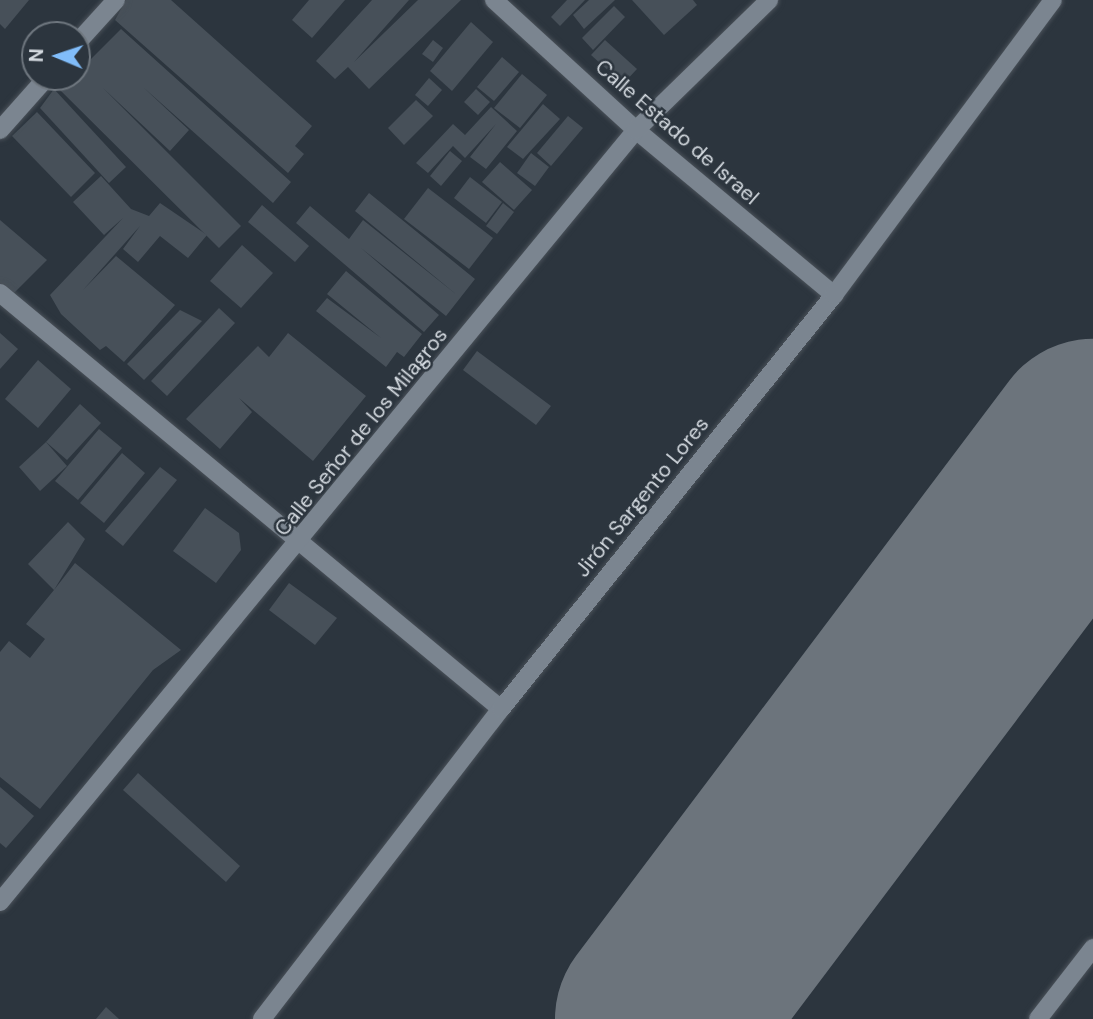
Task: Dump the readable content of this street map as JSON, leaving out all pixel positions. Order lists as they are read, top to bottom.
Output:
{
  "streets": {
    "street": ["Calle Estado de Israel", "Calle Señor de los Milagros", "Jirón Sargento Lores"]
  },
  "crossings": [
    ["Calle Estado de Israel", "Calle Señor de los Milagros"],
    ["Calle Estado de Israel", "Jirón Sargento Lores"]
  ],
  "north": "left"
}
